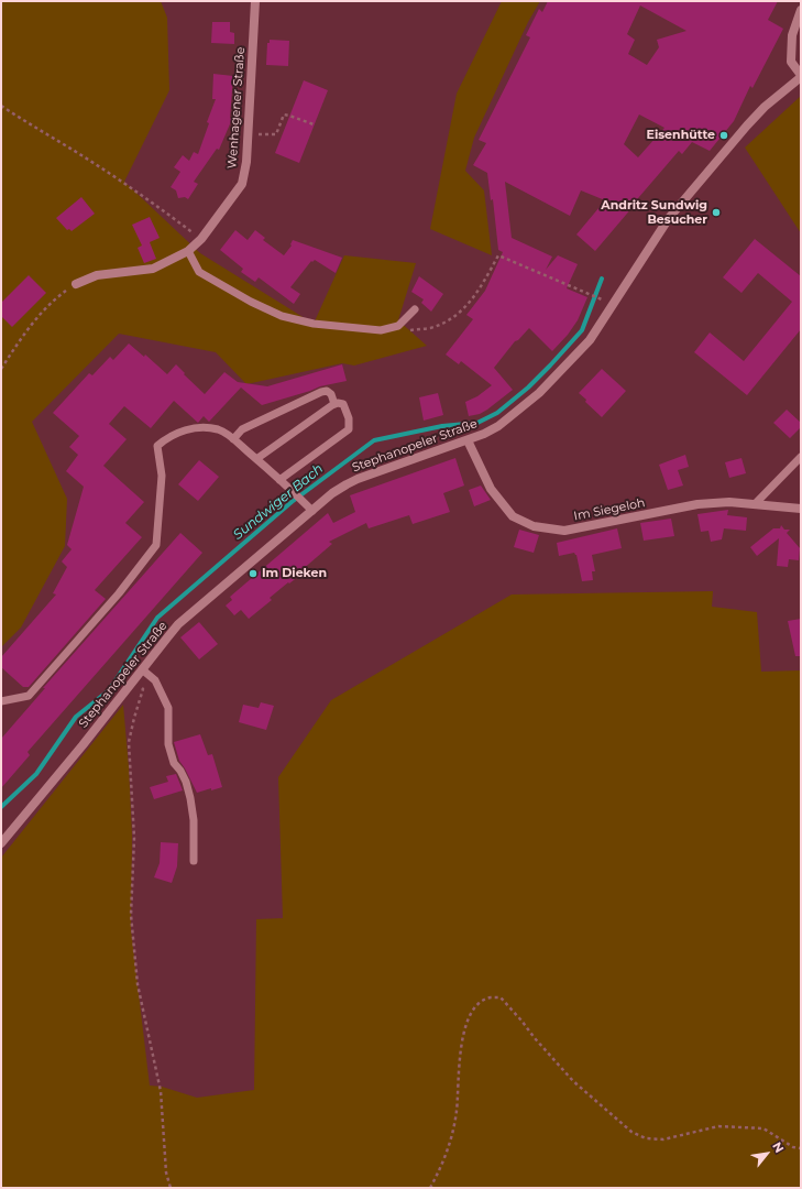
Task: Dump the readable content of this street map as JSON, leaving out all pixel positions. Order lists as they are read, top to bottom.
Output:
{
  "streets": {
    "street": ["Wenhagener Straße", "Stephanopeler Straße", "Im Siegeloh"]
  },
  "crossings": [
    ["Stephanopeler Straße", "Im Siegeloh"]
  ],
  "water": ["Sundwiger Bach"],
  "places": ["Eisenhütte", "Andritz Sundwig Besucher", "Im Dieken"],
  "north": "top right"
}
